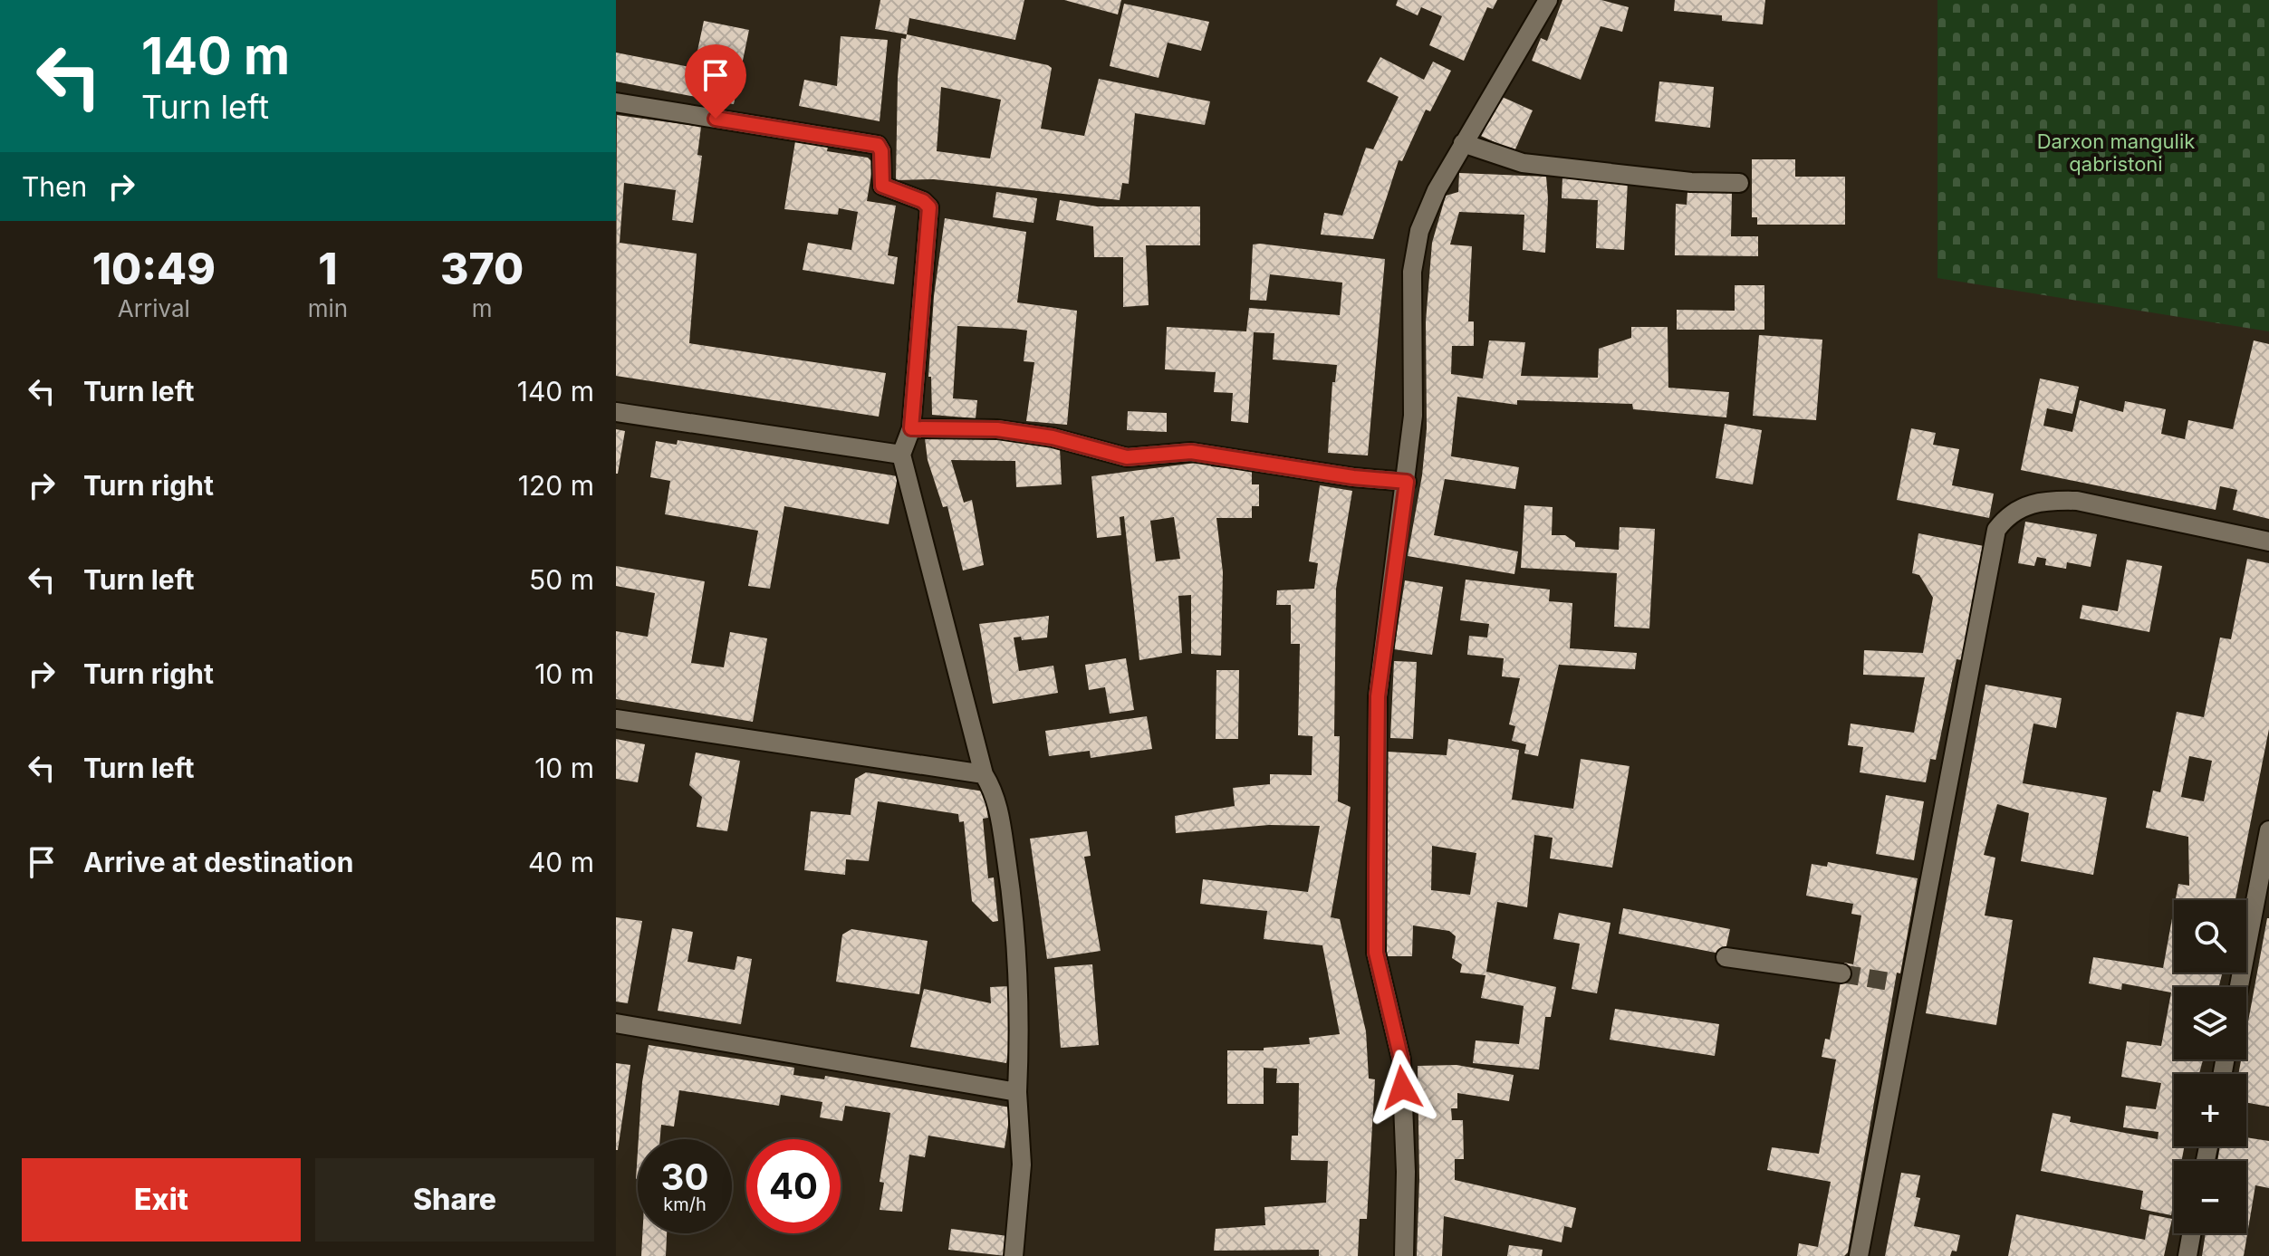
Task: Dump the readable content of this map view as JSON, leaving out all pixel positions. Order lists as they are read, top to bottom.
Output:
{
  "parks": ["Darxon mangulik qabristoni"],
  "page": {
    "turn": ["140 m", "Turn left"],
    "then": "Then",
    "eta": [
      "10:49",
      "Arrival",
      "1",
      "min",
      "370",
      "m"
    ],
    "list": [
      {
        "name": "Turn left",
        "value": "140 m"
      },
      {
        "name": "Turn right",
        "value": "120 m"
      },
      {
        "name": "Turn left",
        "value": "50 m"
      },
      {
        "name": "Turn right",
        "value": "10 m"
      },
      {
        "name": "Turn left",
        "value": "10 m"
      },
      {
        "name": "Arrive at destination",
        "value": "40 m"
      }
    ],
    "map_buttons": ["+", "−"],
    "speed": "30 km/h",
    "limit": "40",
    "buttons": ["Exit", "Share"]
  }
}
